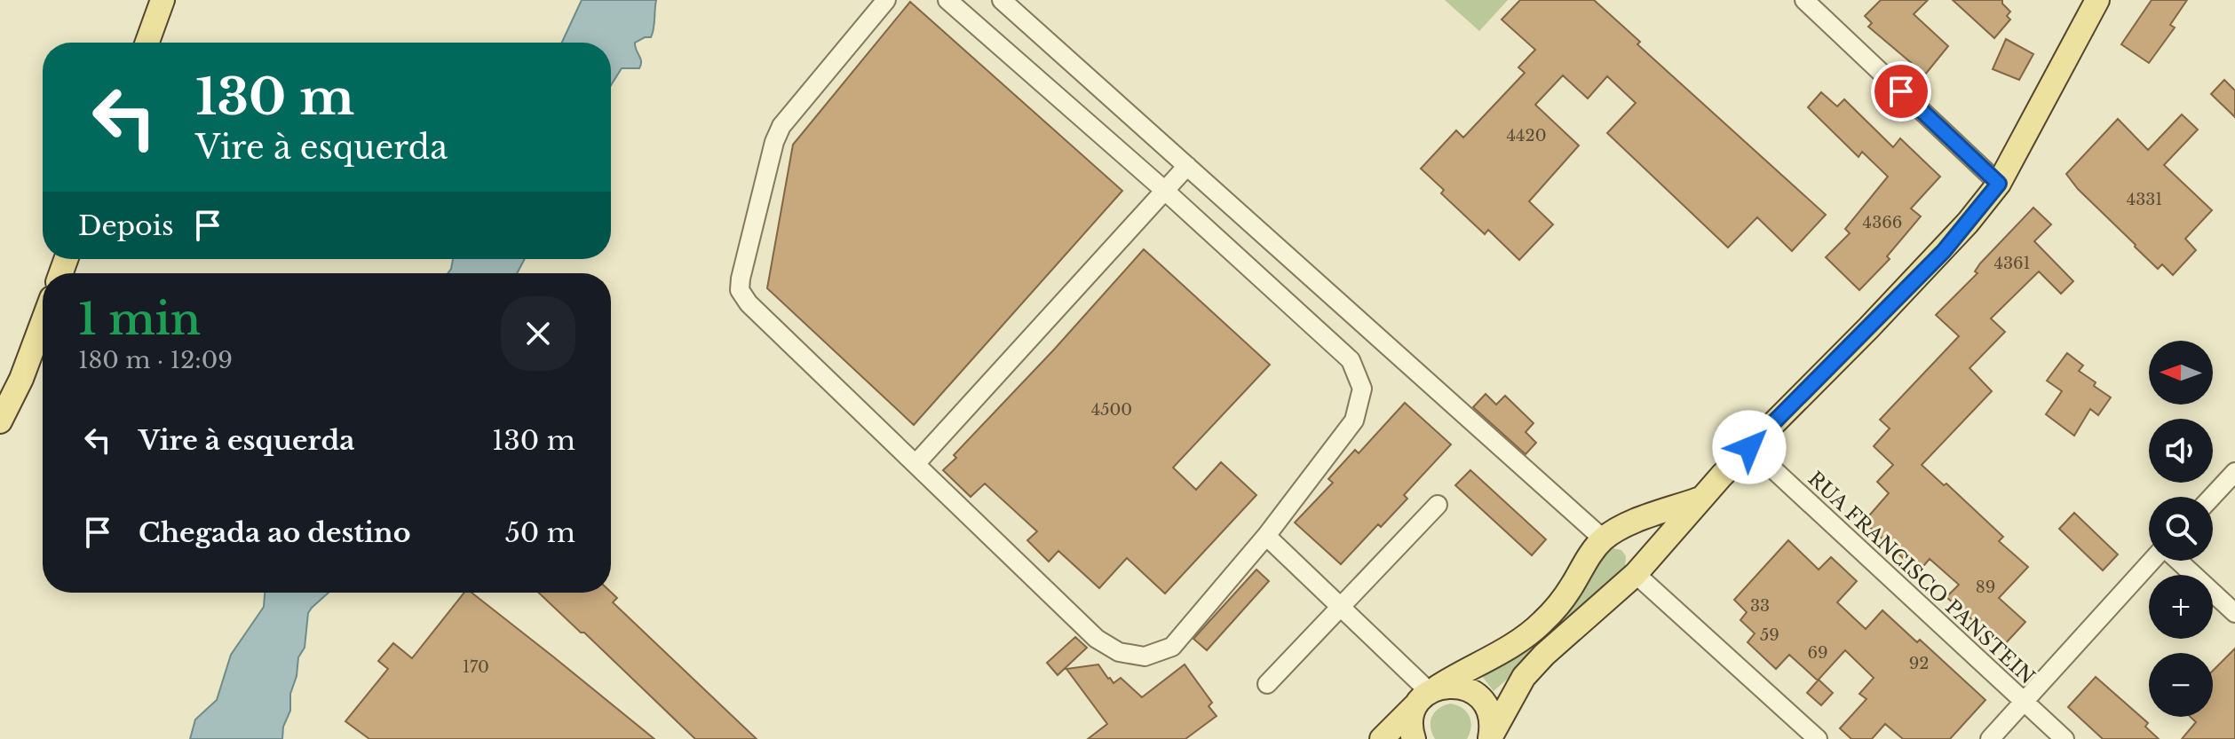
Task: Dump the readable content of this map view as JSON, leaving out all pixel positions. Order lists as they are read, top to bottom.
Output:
{
  "streets": {
    "street": ["RUA FRANCISCO PANSTEIN"]
  },
  "house_numbers": [
    "4420",
    "4331",
    "4366",
    "4361",
    "4500",
    "89",
    "33",
    "59",
    "69",
    "92",
    "170"
  ],
  "north": "left",
  "page": {
    "turn": ["130 m", "Vire à esquerda"],
    "then": "Depois",
    "heading": ["1 min", "180 m · 12:09"],
    "map_buttons": ["+", "−"],
    "list": [
      {
        "name": "Vire à esquerda",
        "value": "130 m"
      },
      {
        "name": "Chegada ao destino",
        "value": "50 m"
      }
    ]
  }
}
